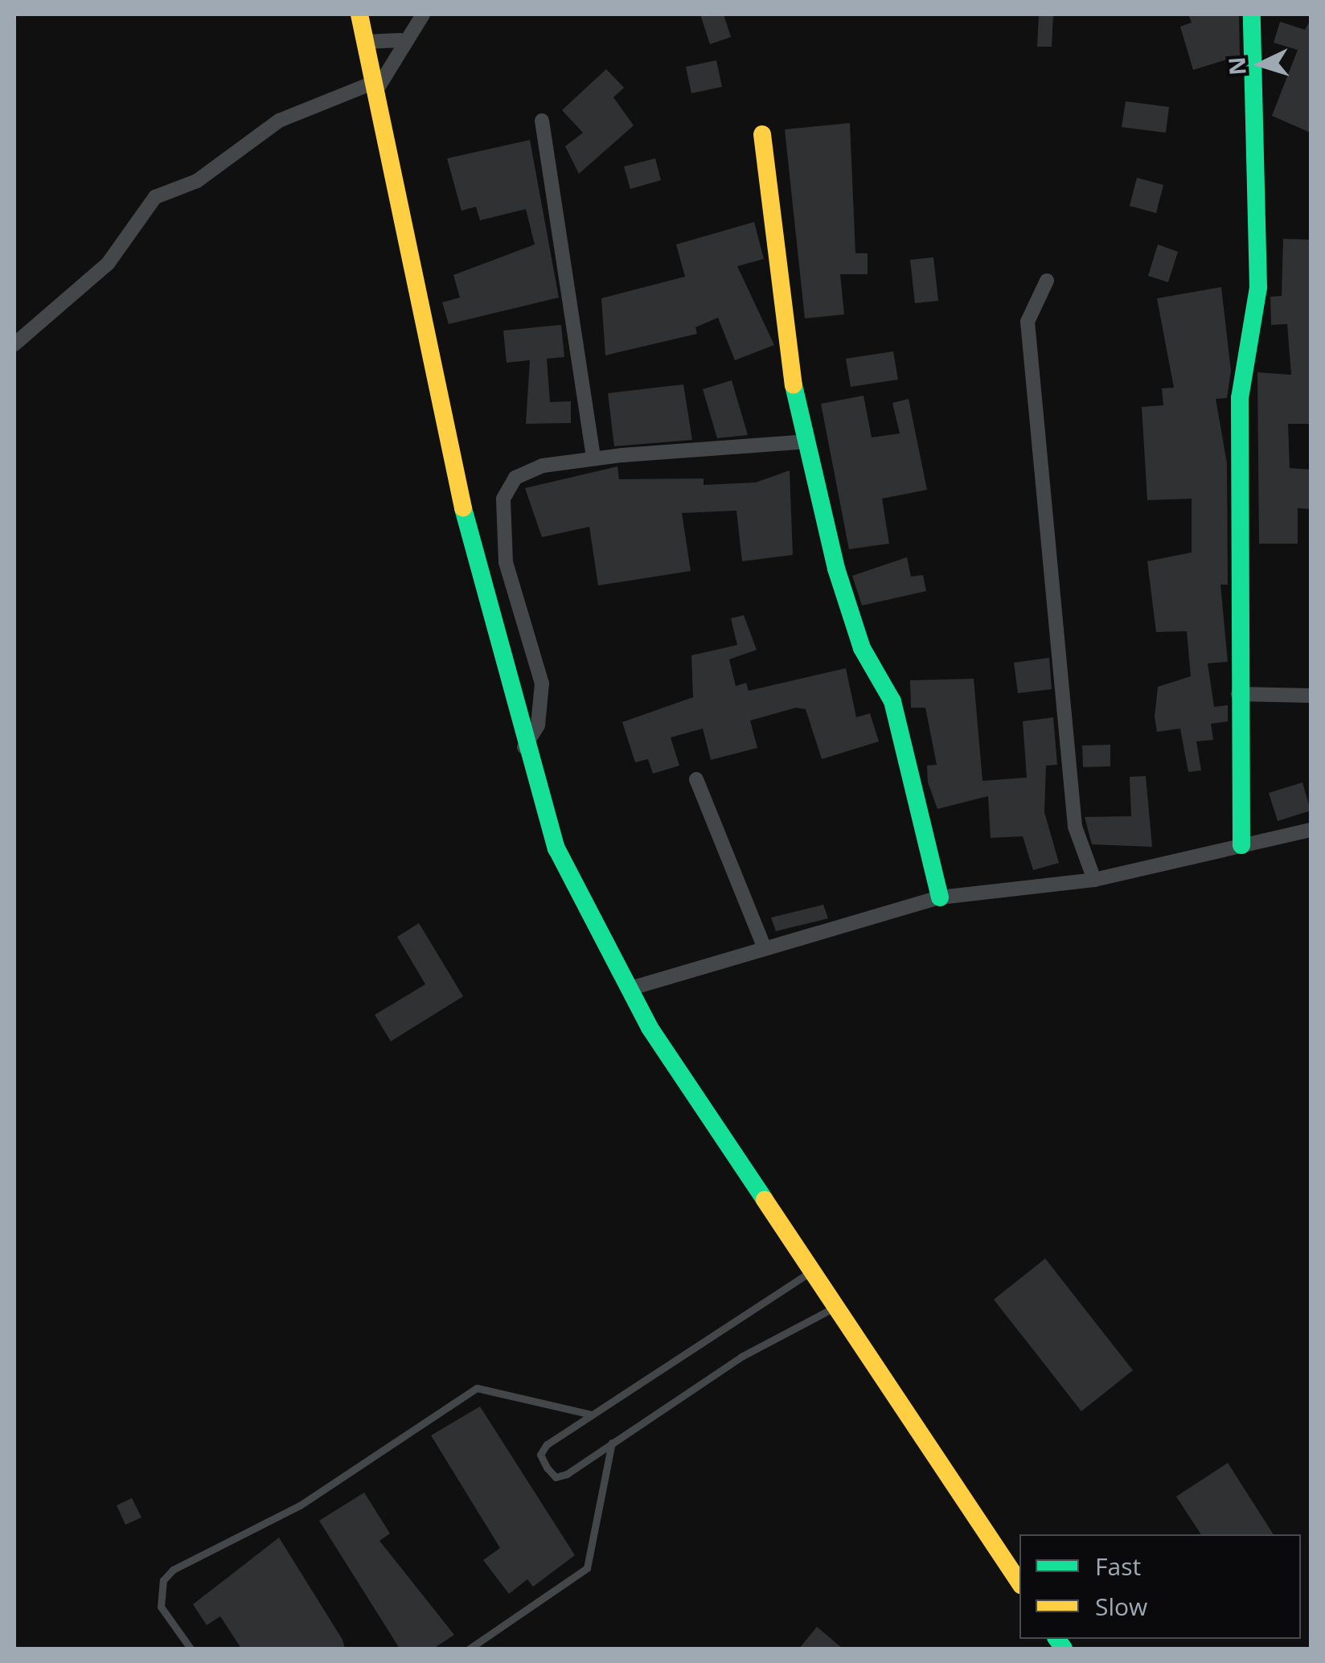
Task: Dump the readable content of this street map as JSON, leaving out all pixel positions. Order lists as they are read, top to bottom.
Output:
{
  "legend": ["Fast", "Slow"],
  "north": "left"
}
